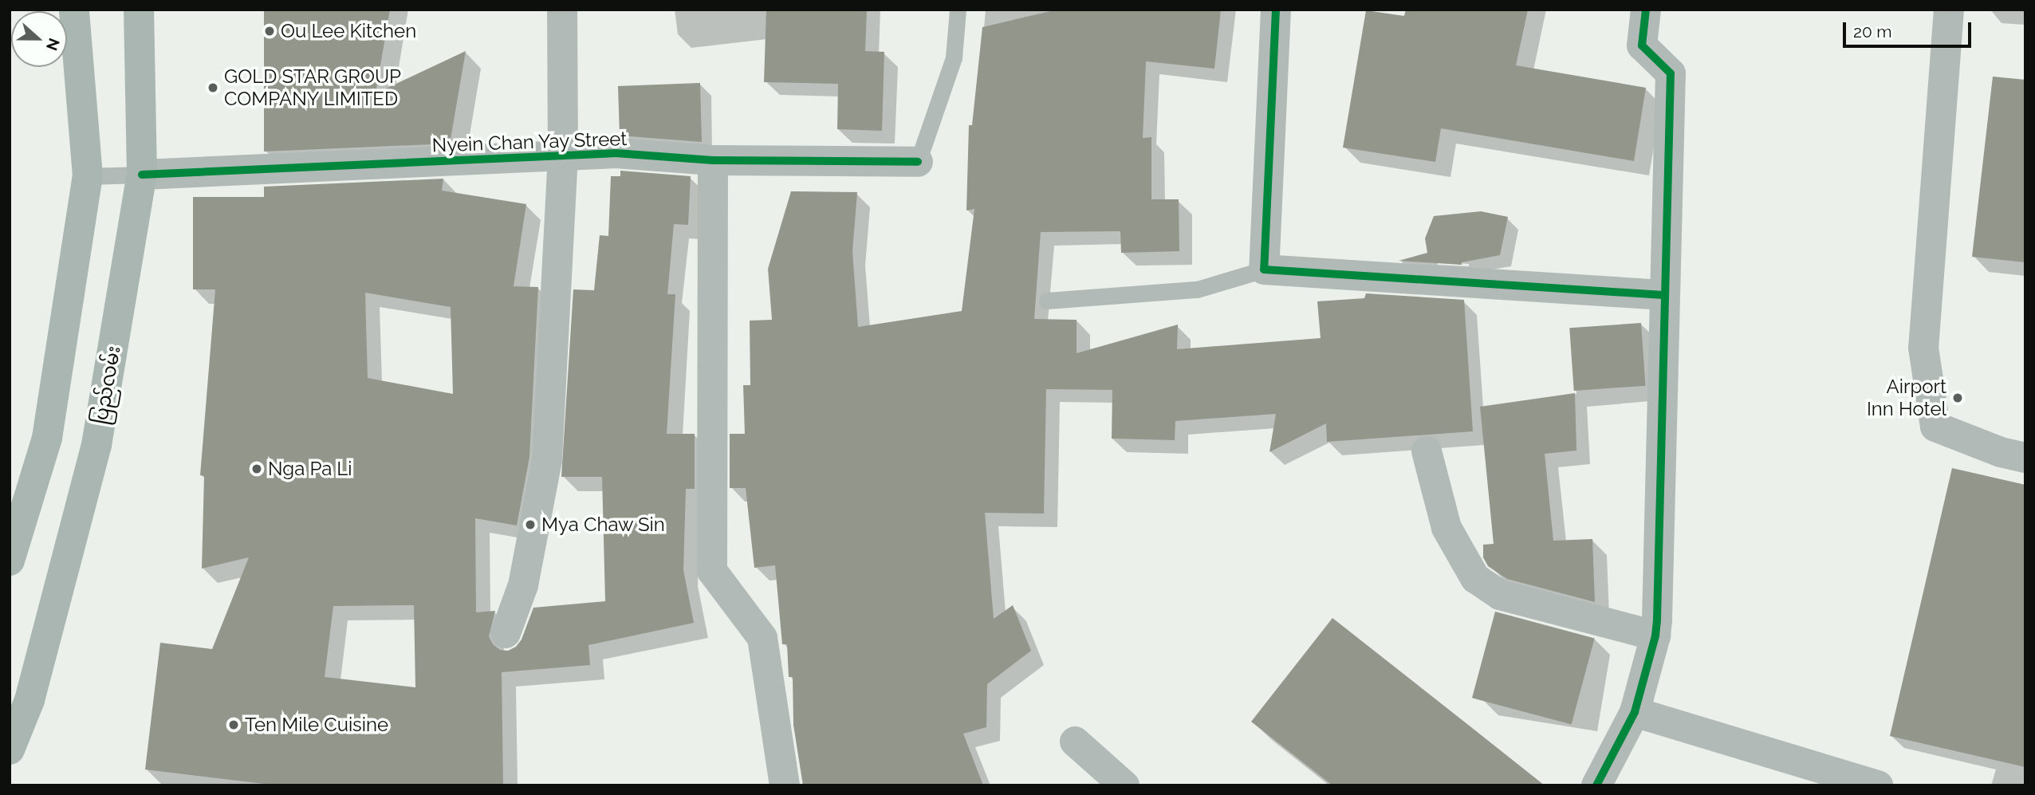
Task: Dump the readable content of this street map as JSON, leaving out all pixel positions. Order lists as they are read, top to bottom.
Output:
{
  "streets": {
    "highway": ["ပြည်လမ်း"],
    "street": ["Nyein Chan Yay Street"]
  },
  "crossings": [
    ["Nyein Chan Yay Street", "ပြည်လမ်း"]
  ],
  "places": [
    "Ou Lee Kitchen",
    "GOLD STAR GROUP COMPANY LIMITED",
    "Airport Inn Hotel",
    "Nga Pa Li",
    "Mya Chaw Sin",
    "Ten Mile Cuisine"
  ],
  "scale_bar": "20 m",
  "north": "right"
}
